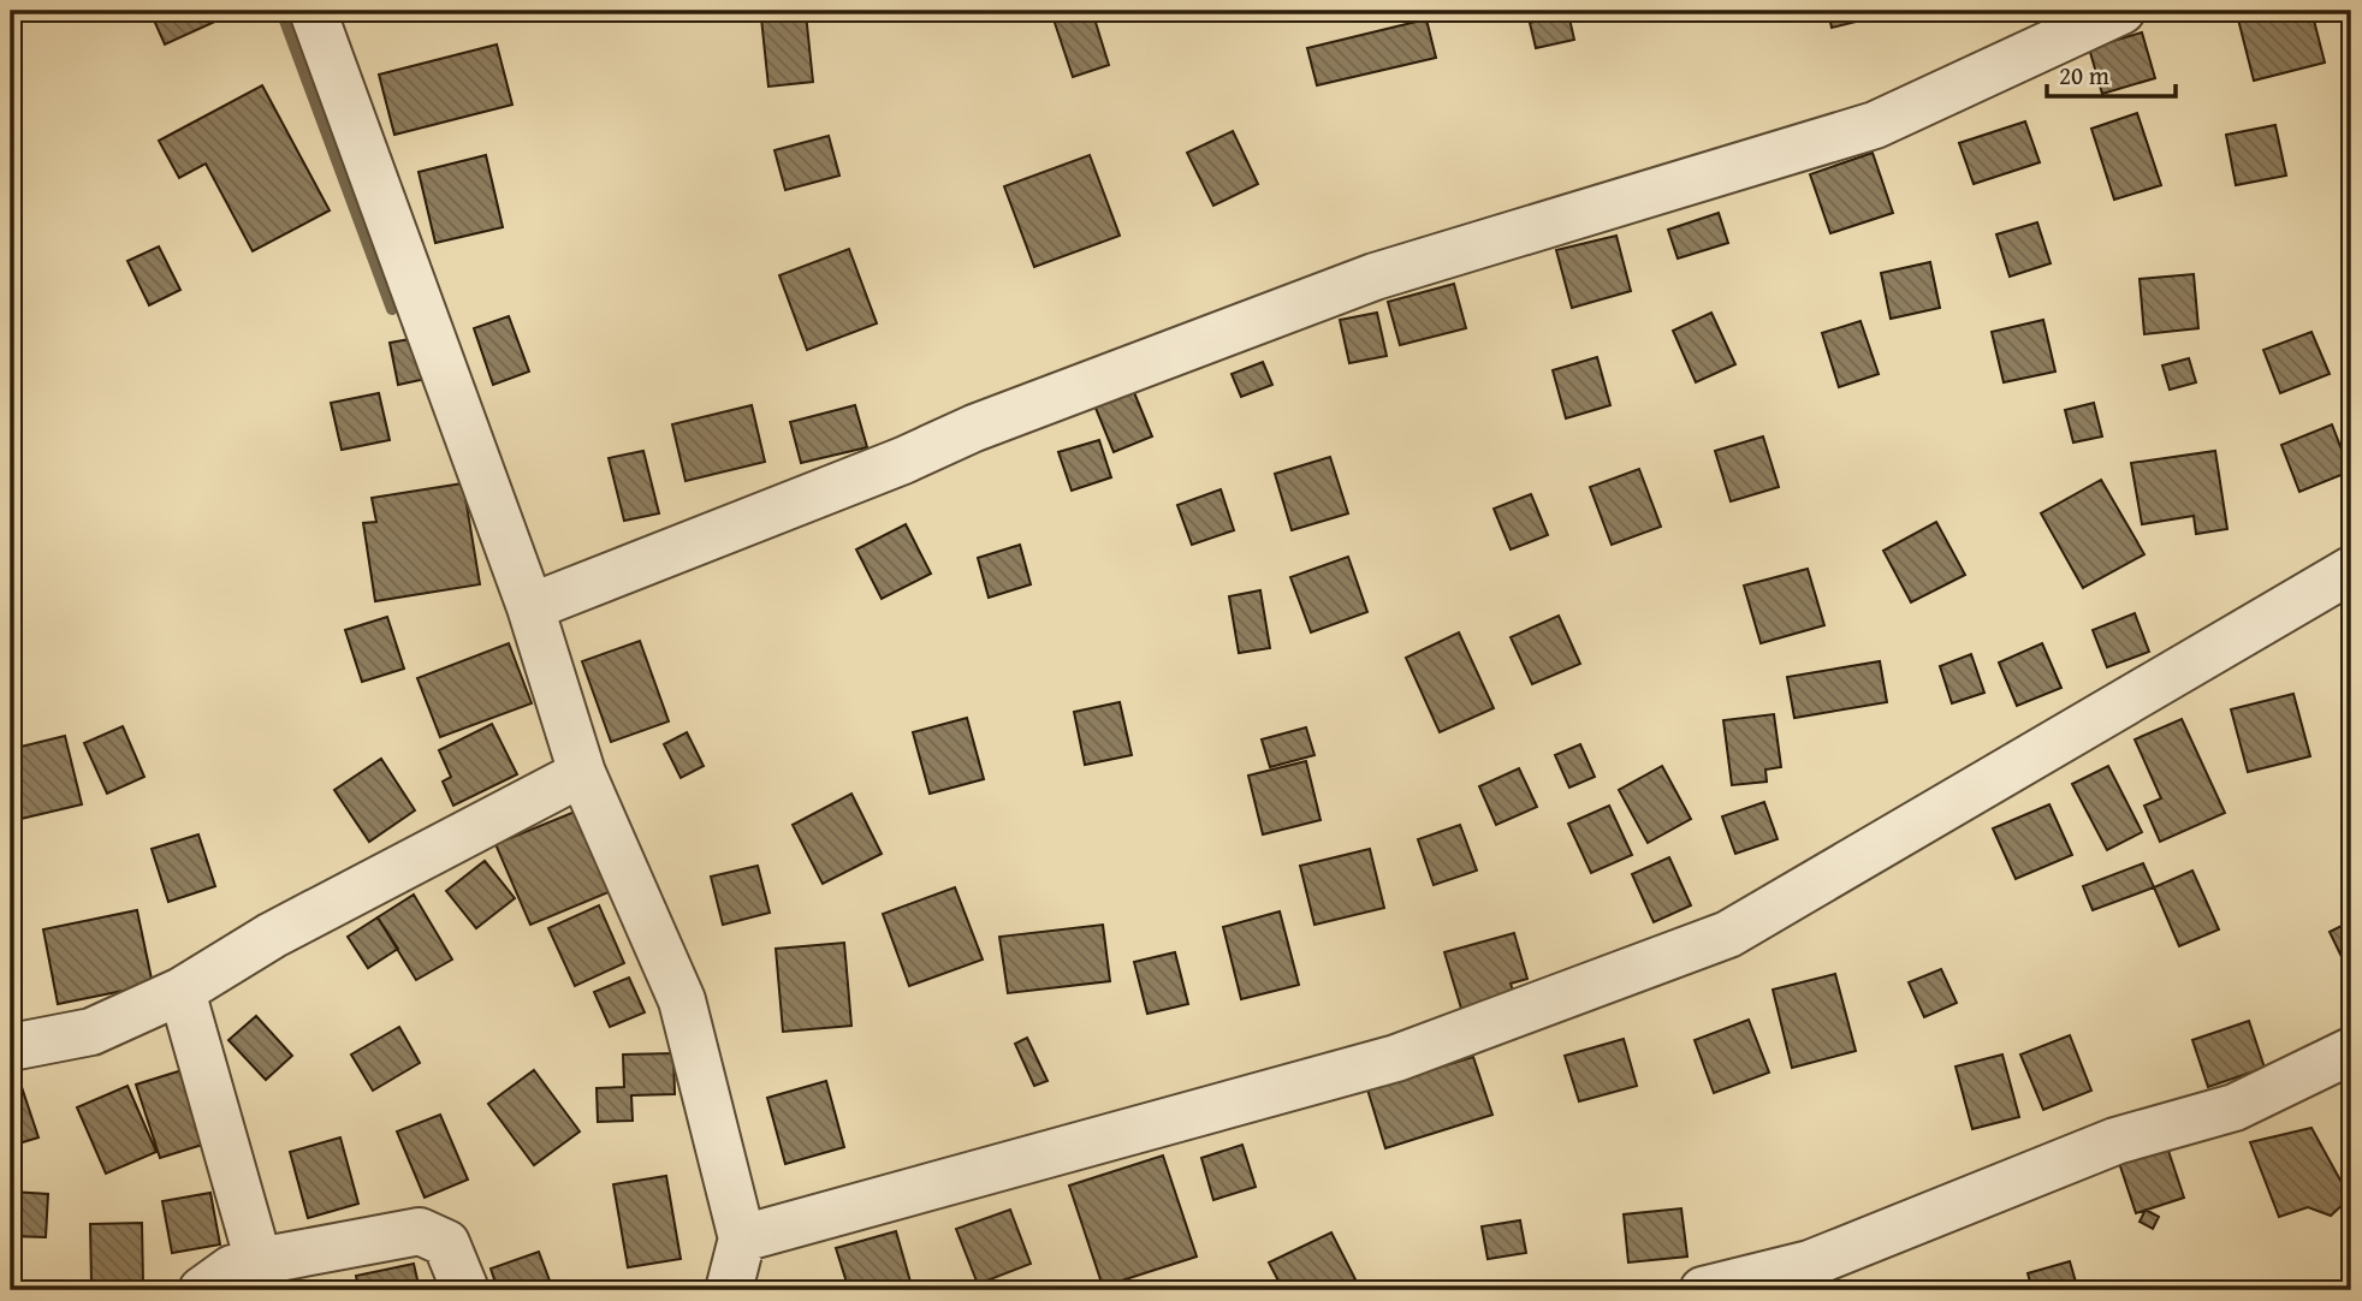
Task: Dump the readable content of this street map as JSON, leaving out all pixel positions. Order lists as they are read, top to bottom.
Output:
{
  "scale_bar": "20 m"
}
